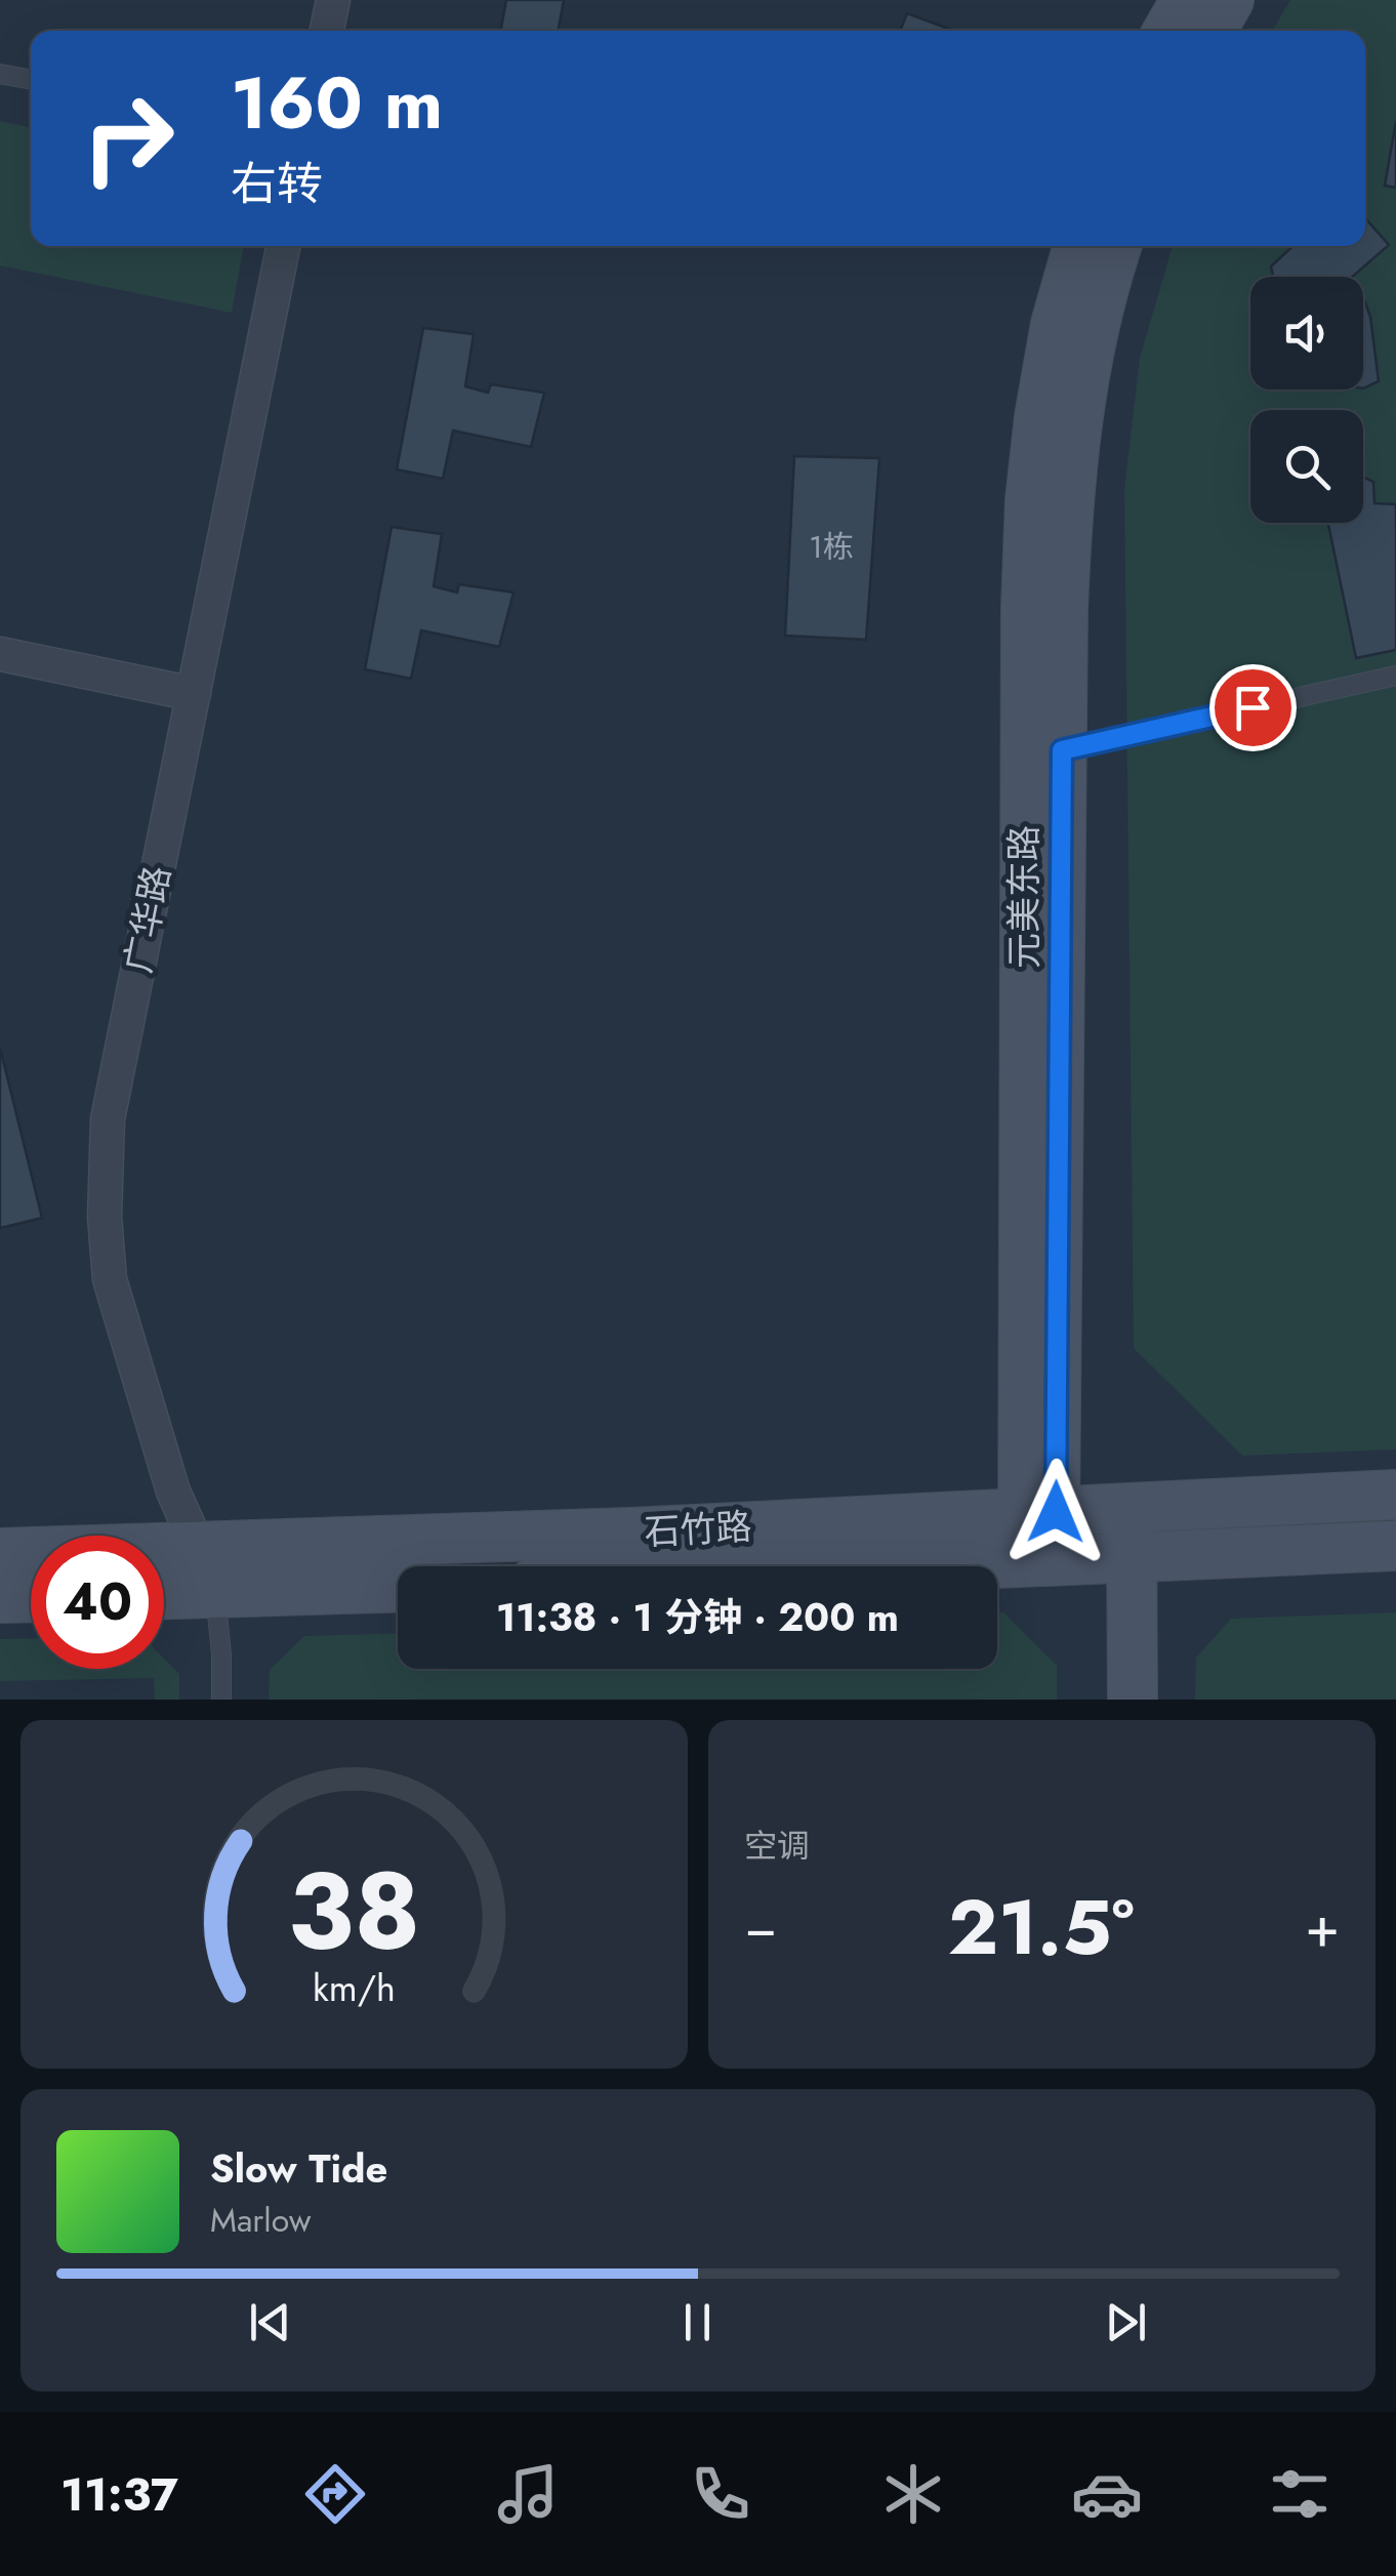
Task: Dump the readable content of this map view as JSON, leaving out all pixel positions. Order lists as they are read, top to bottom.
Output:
{
  "streets": {
    "street": ["元美东路", "广华路", "石竹路"]
  },
  "crossings": [
    ["元美东路", "石竹路"],
    ["广华路", "石竹路"]
  ],
  "house_numbers": ["1栋"],
  "page": {
    "turn": ["160 m", "右转"],
    "limit": "40",
    "trip": "11:38 · 1 分钟 · 200 m",
    "tile": "空调",
    "heat": ["−", "21.5°", "+"],
    "song": ["Slow Tide", "Marlow"],
    "tabs": "11:37",
    "gauge": ["38", "km/h"]
  }
}
